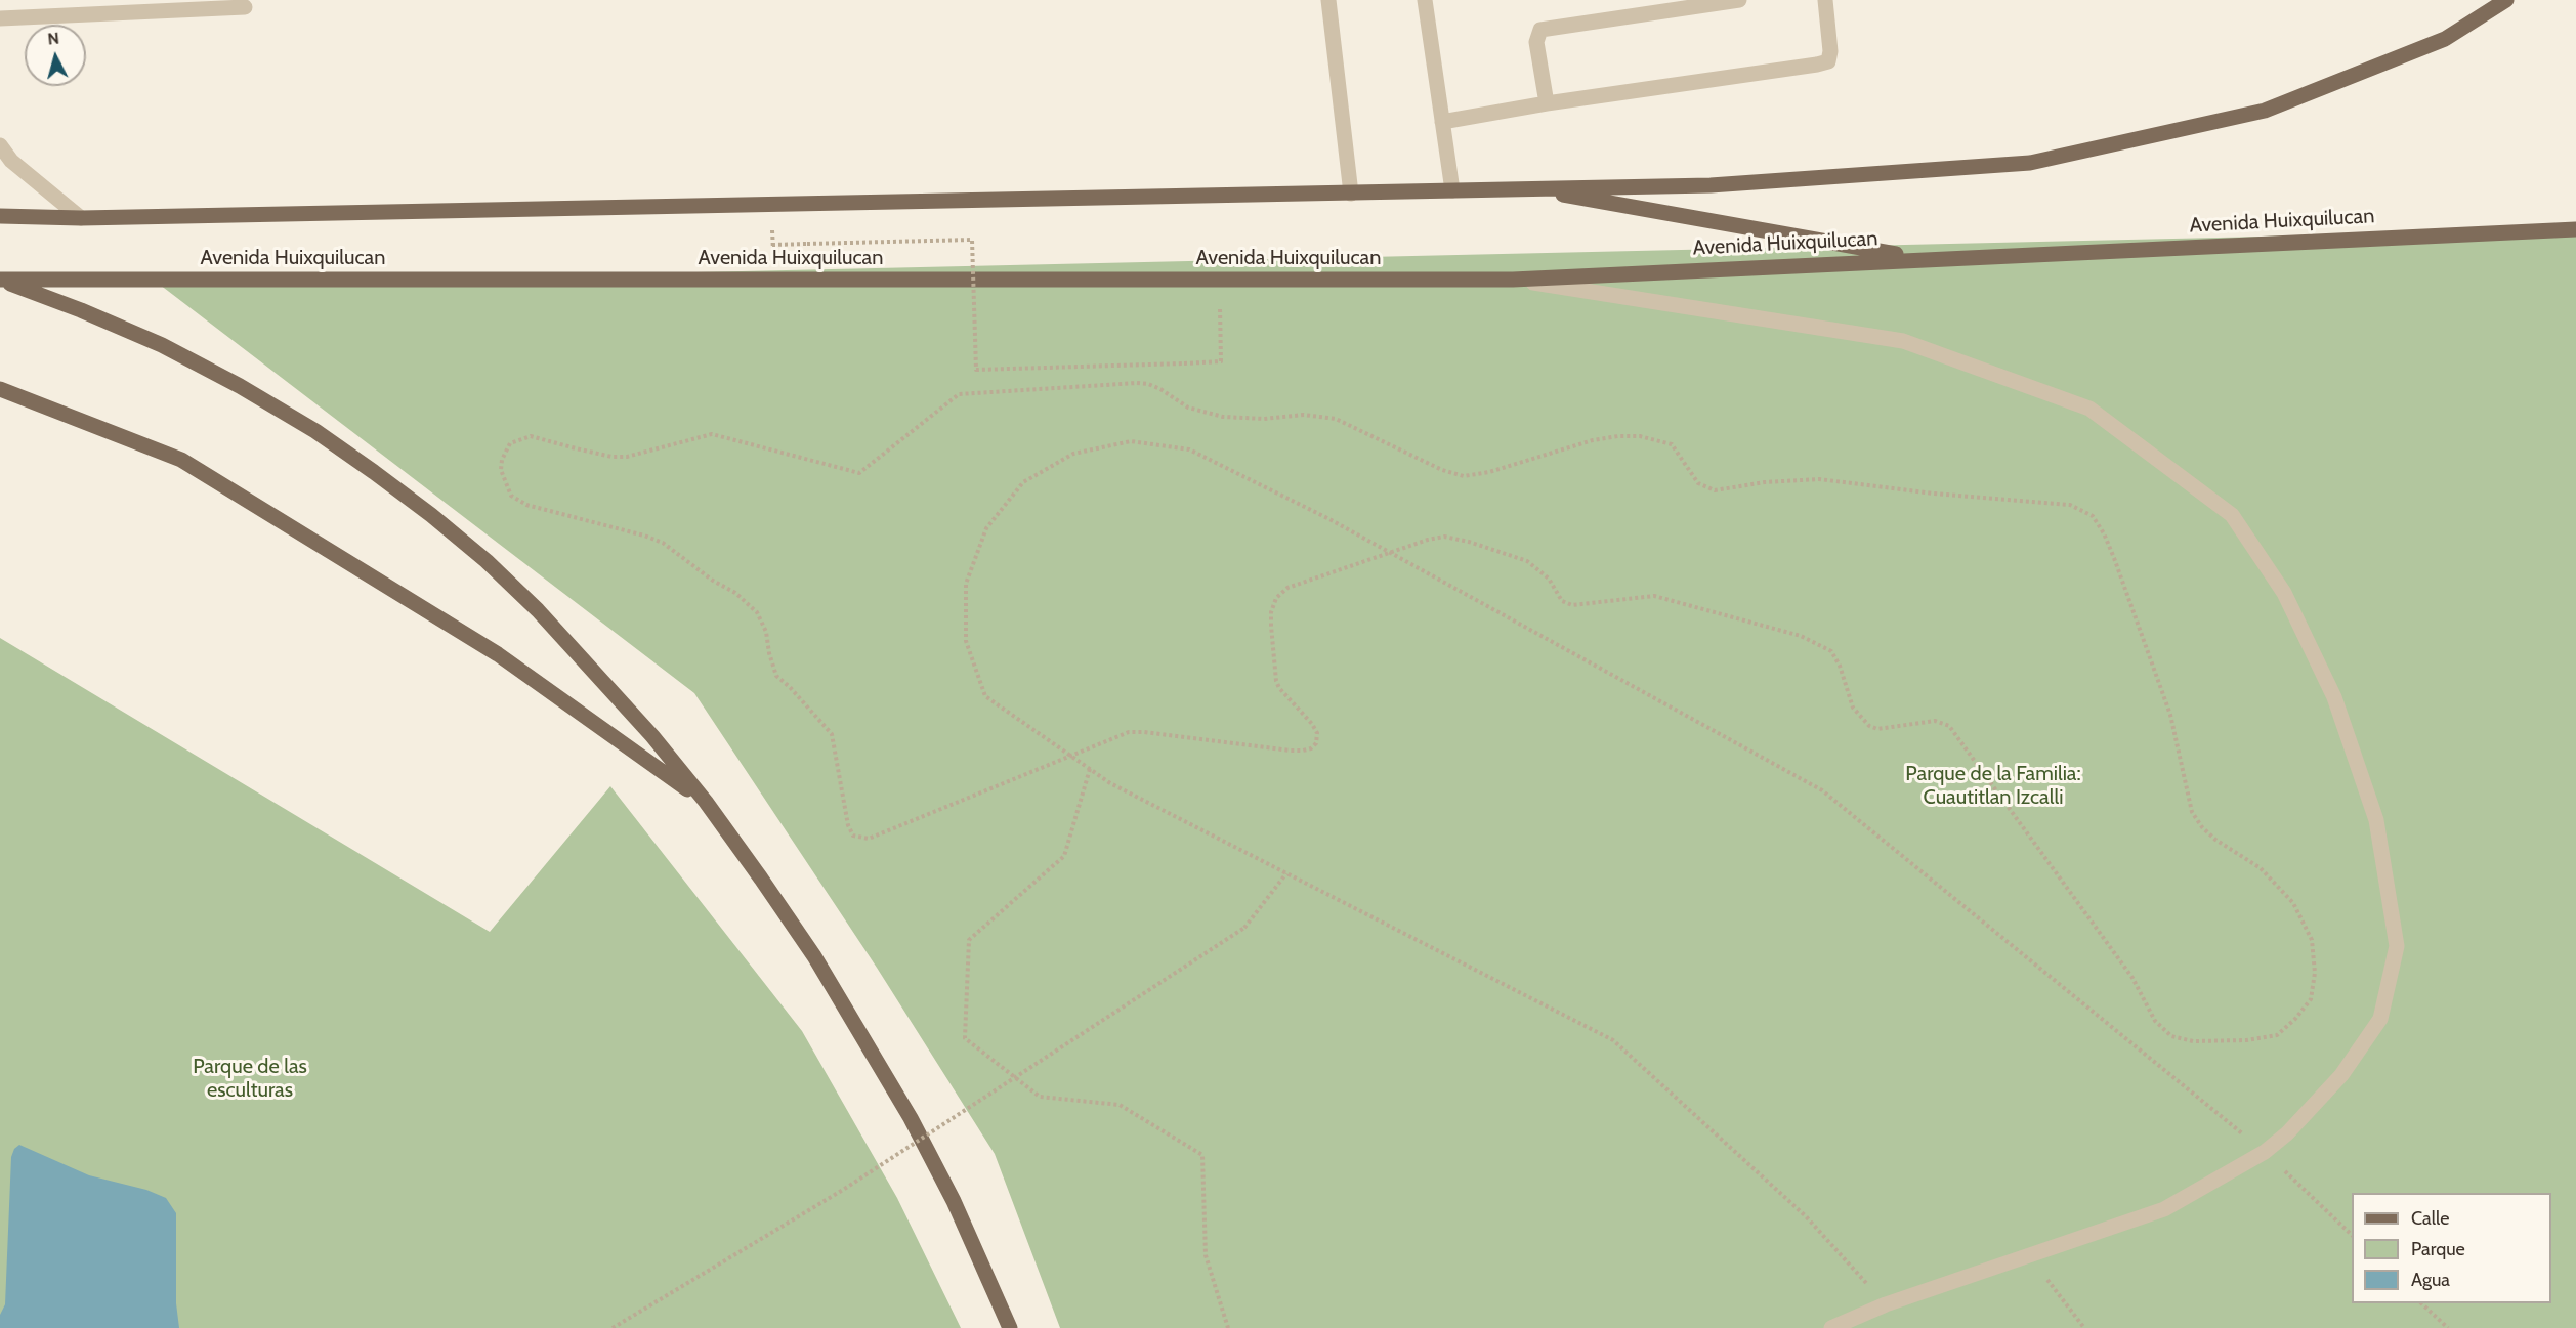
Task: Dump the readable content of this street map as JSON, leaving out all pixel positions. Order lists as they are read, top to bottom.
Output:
{
  "streets": {
    "main road": ["Avenida Huixquilucan"]
  },
  "parks": ["Parque de la Familia: Cuautitlan Izcalli", "Parque de las esculturas"],
  "legend": ["Calle", "Parque", "Agua"],
  "north": "top"
}
